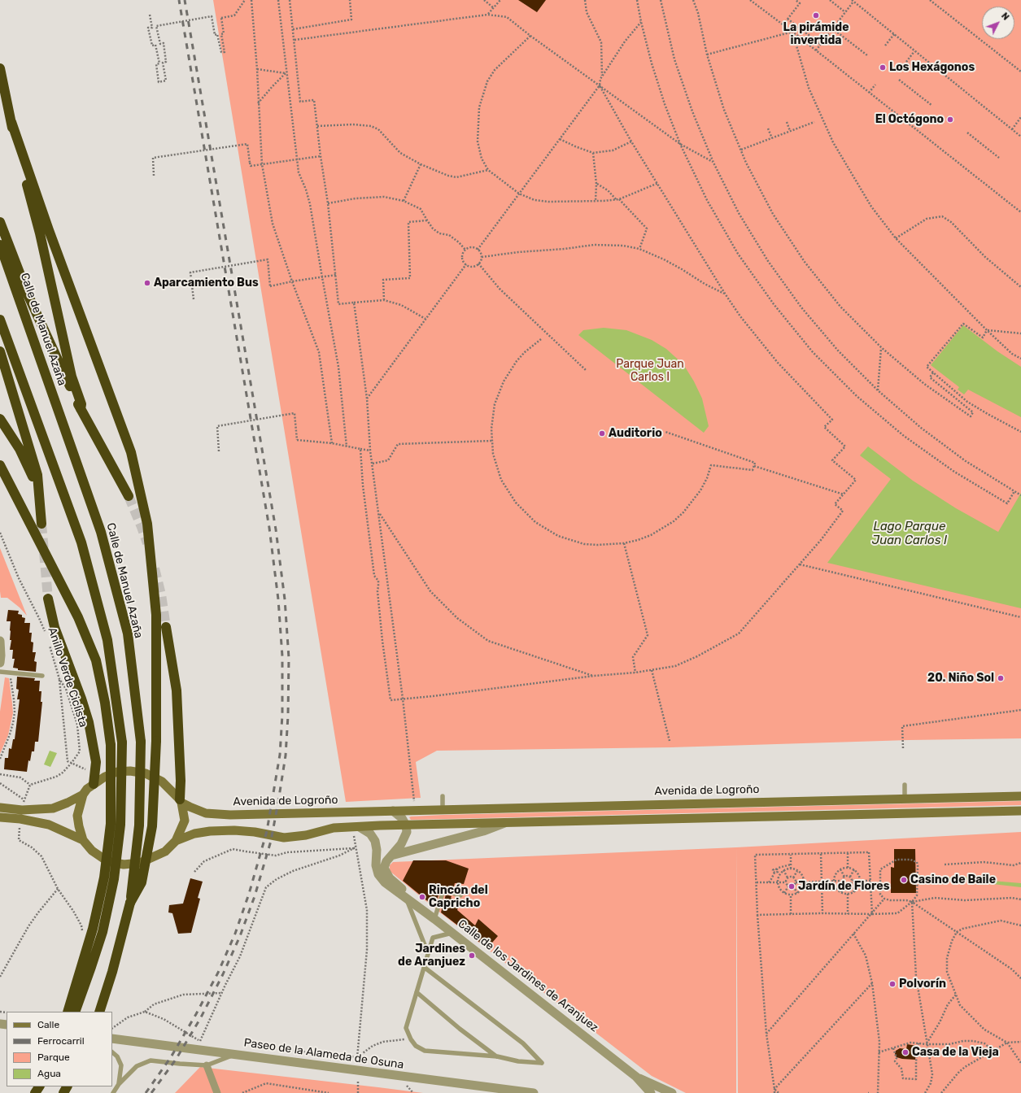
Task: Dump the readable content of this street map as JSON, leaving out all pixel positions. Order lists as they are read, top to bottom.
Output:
{
  "streets": {
    "highway": ["Calle de Manuel Azaña"],
    "main road": ["Avenida de Logroño"],
    "street": ["Calle de los Jardines de Aranjuez", "Paseo de la Alameda de Osuna"],
    "path": ["Anillo Verde Ciclista"]
  },
  "water": ["Lago Parque Juan Carlos I"],
  "parks": ["Parque Juan Carlos I"],
  "places": [
    "La pirámide invertida",
    "Los Hexágonos",
    "El Octógono",
    "Aparcamiento Bus",
    "Auditorio",
    "20. Niño Sol",
    "Casino de Baile",
    "Jardín de Flores",
    "Rincón del Capricho",
    "Jardines de Aranjuez",
    "Polvorín",
    "Casa de la Vieja"
  ],
  "legend": [
    "Calle",
    "Ferrocarril",
    "Parque",
    "Agua"
  ],
  "north": "top right"
}
